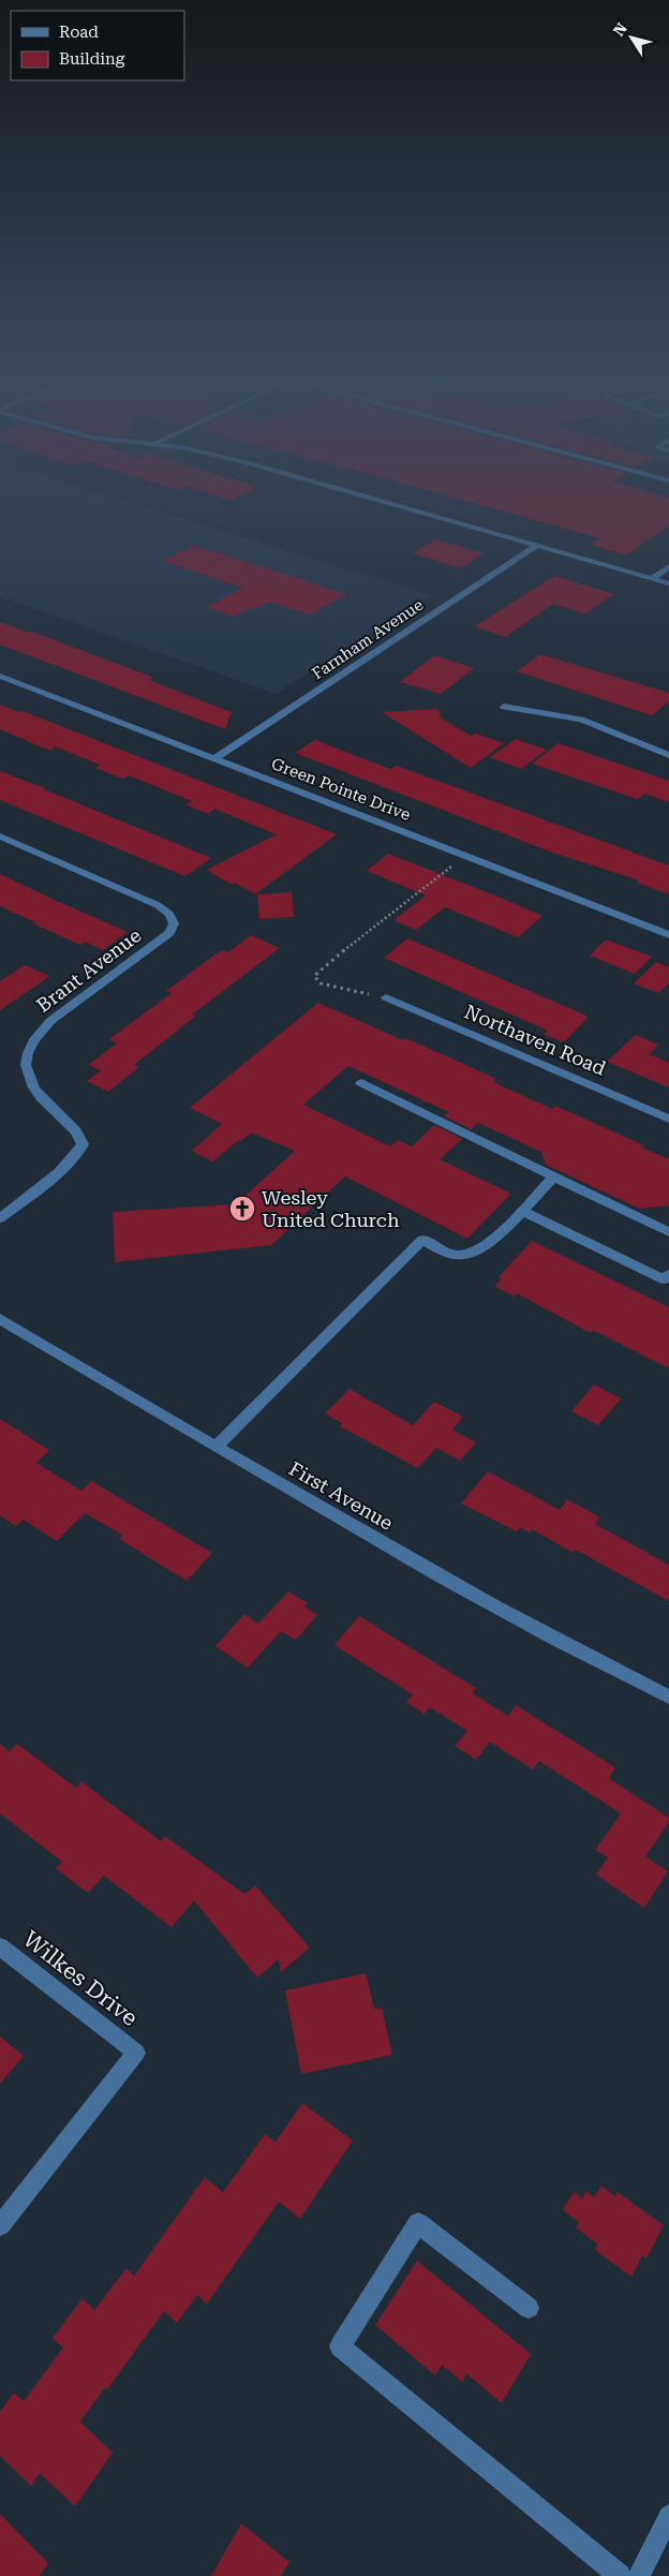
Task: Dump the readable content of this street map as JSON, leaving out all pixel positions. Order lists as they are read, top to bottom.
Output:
{
  "streets": {
    "street": [
      "Farnham Avenue",
      "Green Pointe Drive",
      "Brant Avenue",
      "Northaven Road",
      "First Avenue",
      "Wilkes Drive"
    ]
  },
  "crossings": [
    ["Farnham Avenue", "Green Pointe Drive"]
  ],
  "places": {
    "church": ["Wesley United Church"]
  },
  "legend": ["Road", "Building"],
  "north": "top left"
}
